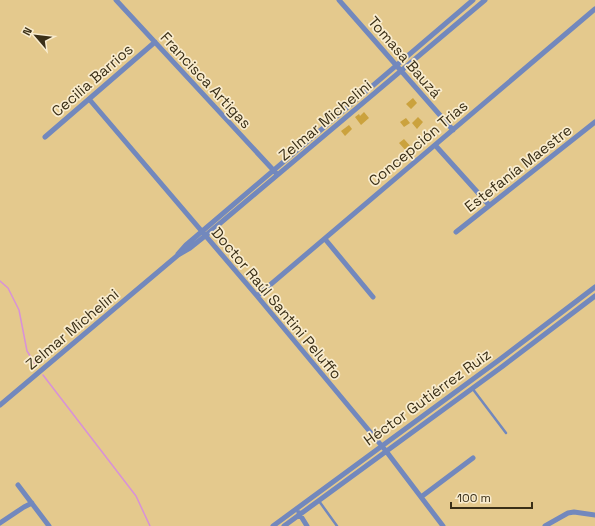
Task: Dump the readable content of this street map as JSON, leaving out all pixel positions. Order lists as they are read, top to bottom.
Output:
{
  "streets": {
    "street": [
      "Tomasa Bauzá",
      "Cecilia Barrios",
      "Francisca Artigas",
      "Zelmar Michelini",
      "Concepción Trias",
      "Estefanía Maestre",
      "Doctor Raúl Santini Peluffo",
      "Héctor Gutiérrez Ruiz"
    ]
  },
  "crossings": [
    ["Tomasa Bauzá", "Zelmar Michelini"],
    ["Tomasa Bauzá", "Concepción Trias"],
    ["Cecilia Barrios", "Francisca Artigas"],
    ["Cecilia Barrios", "Doctor Raúl Santini Peluffo"],
    ["Francisca Artigas", "Zelmar Michelini"],
    ["Zelmar Michelini", "Doctor Raúl Santini Peluffo"],
    ["Concepción Trias", "Doctor Raúl Santini Peluffo"],
    ["Doctor Raúl Santini Peluffo", "Héctor Gutiérrez Ruiz"]
  ],
  "scale_bar": "100 m",
  "north": "top left"
}
